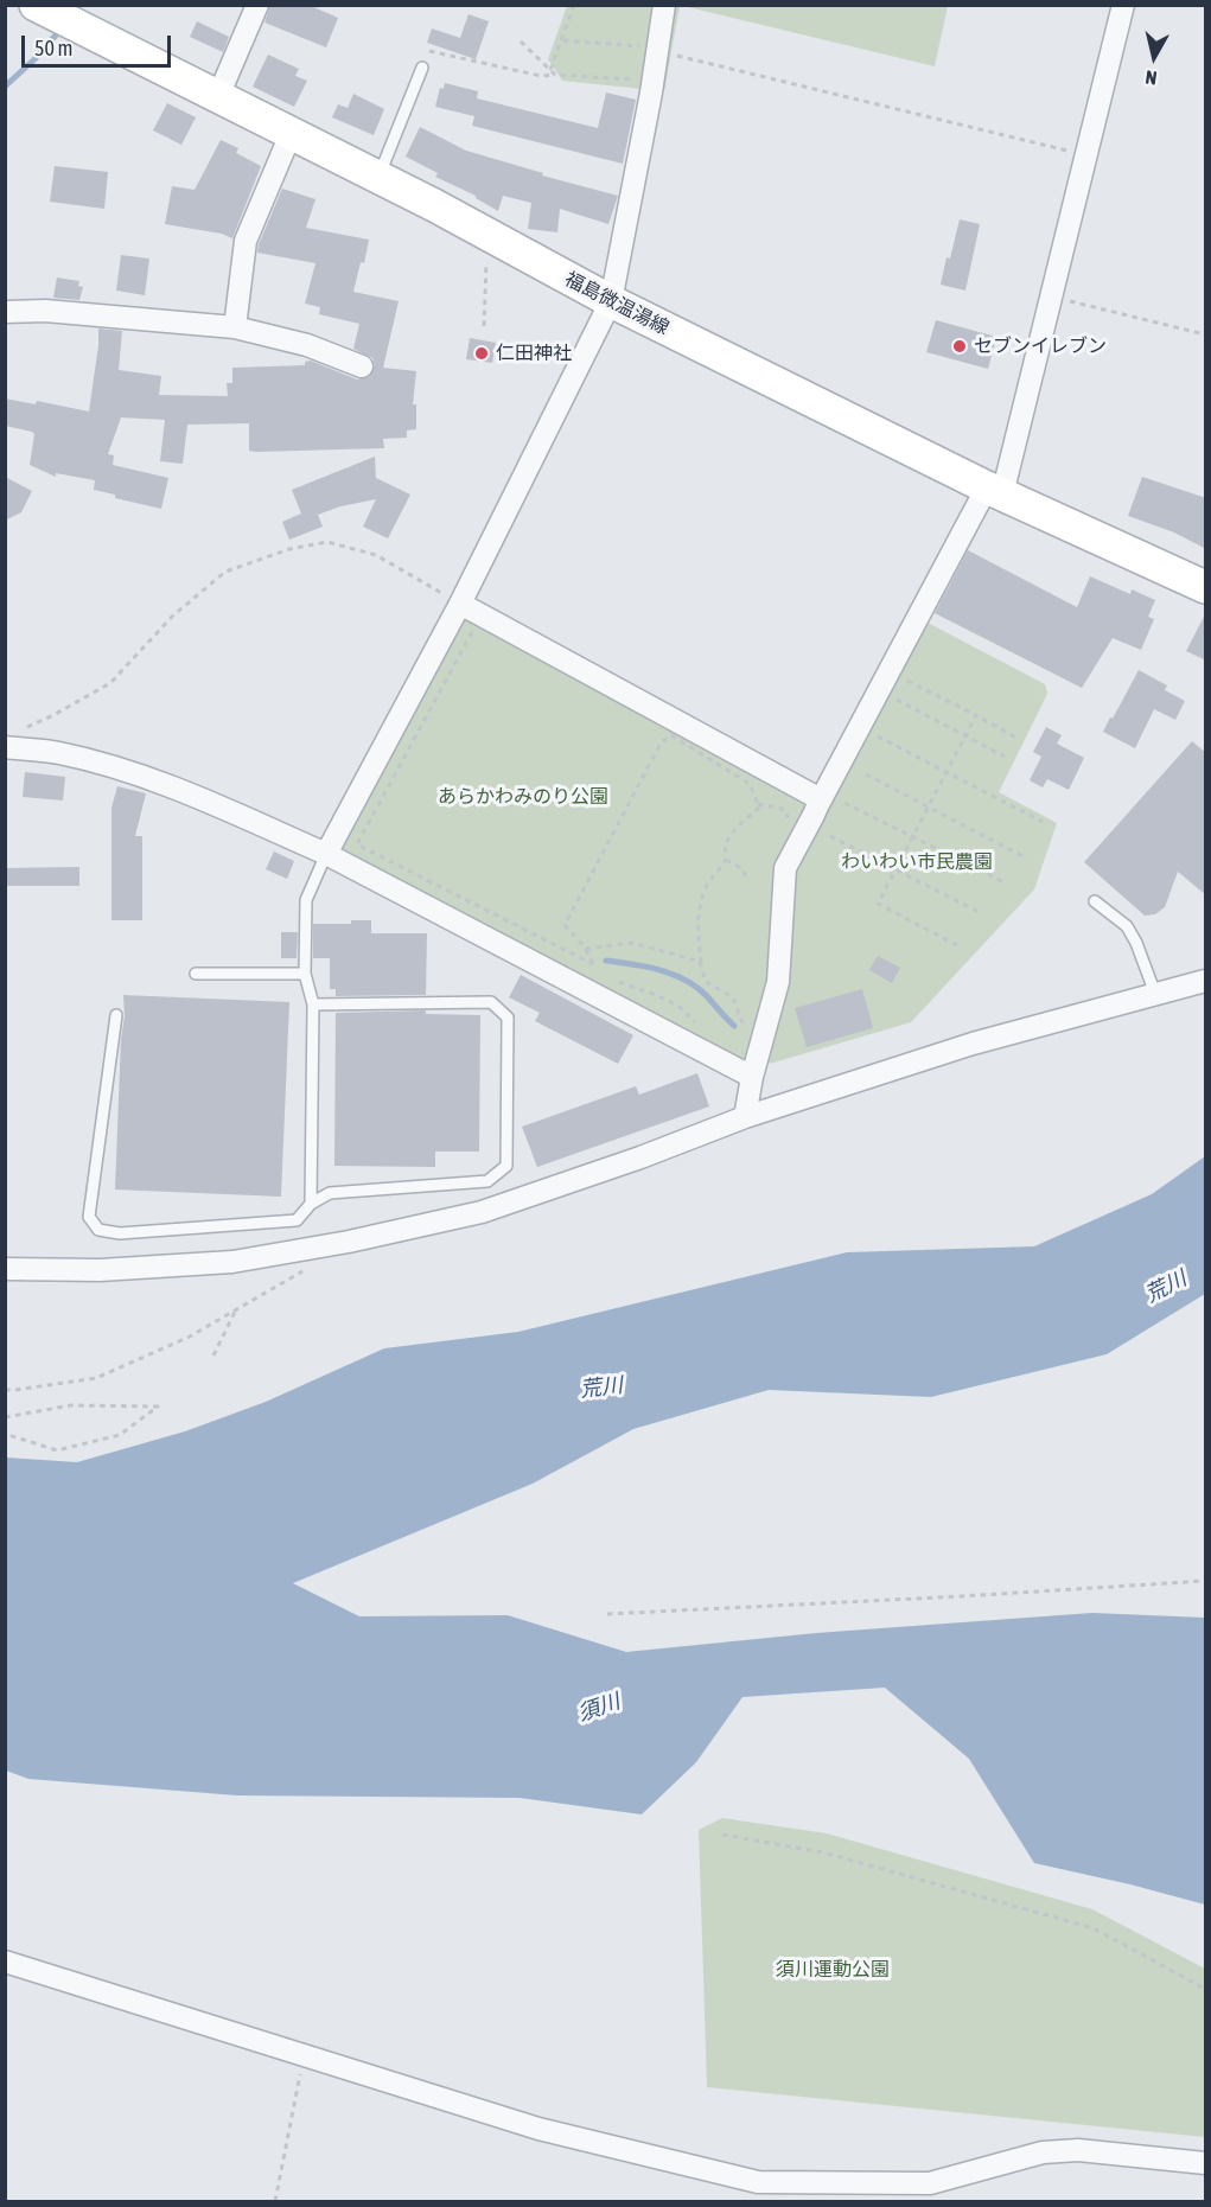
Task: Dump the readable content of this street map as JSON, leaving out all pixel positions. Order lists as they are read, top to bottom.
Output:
{
  "streets": {
    "main road": ["福島微温湯線"]
  },
  "water": ["荒川", "須川"],
  "parks": ["あらかわみのり公園", "わいわい市民農園", "須川運動公園"],
  "places": ["セブンイレブン", "仁田神社"],
  "scale_bar": "50 m",
  "north": "bottom"
}
